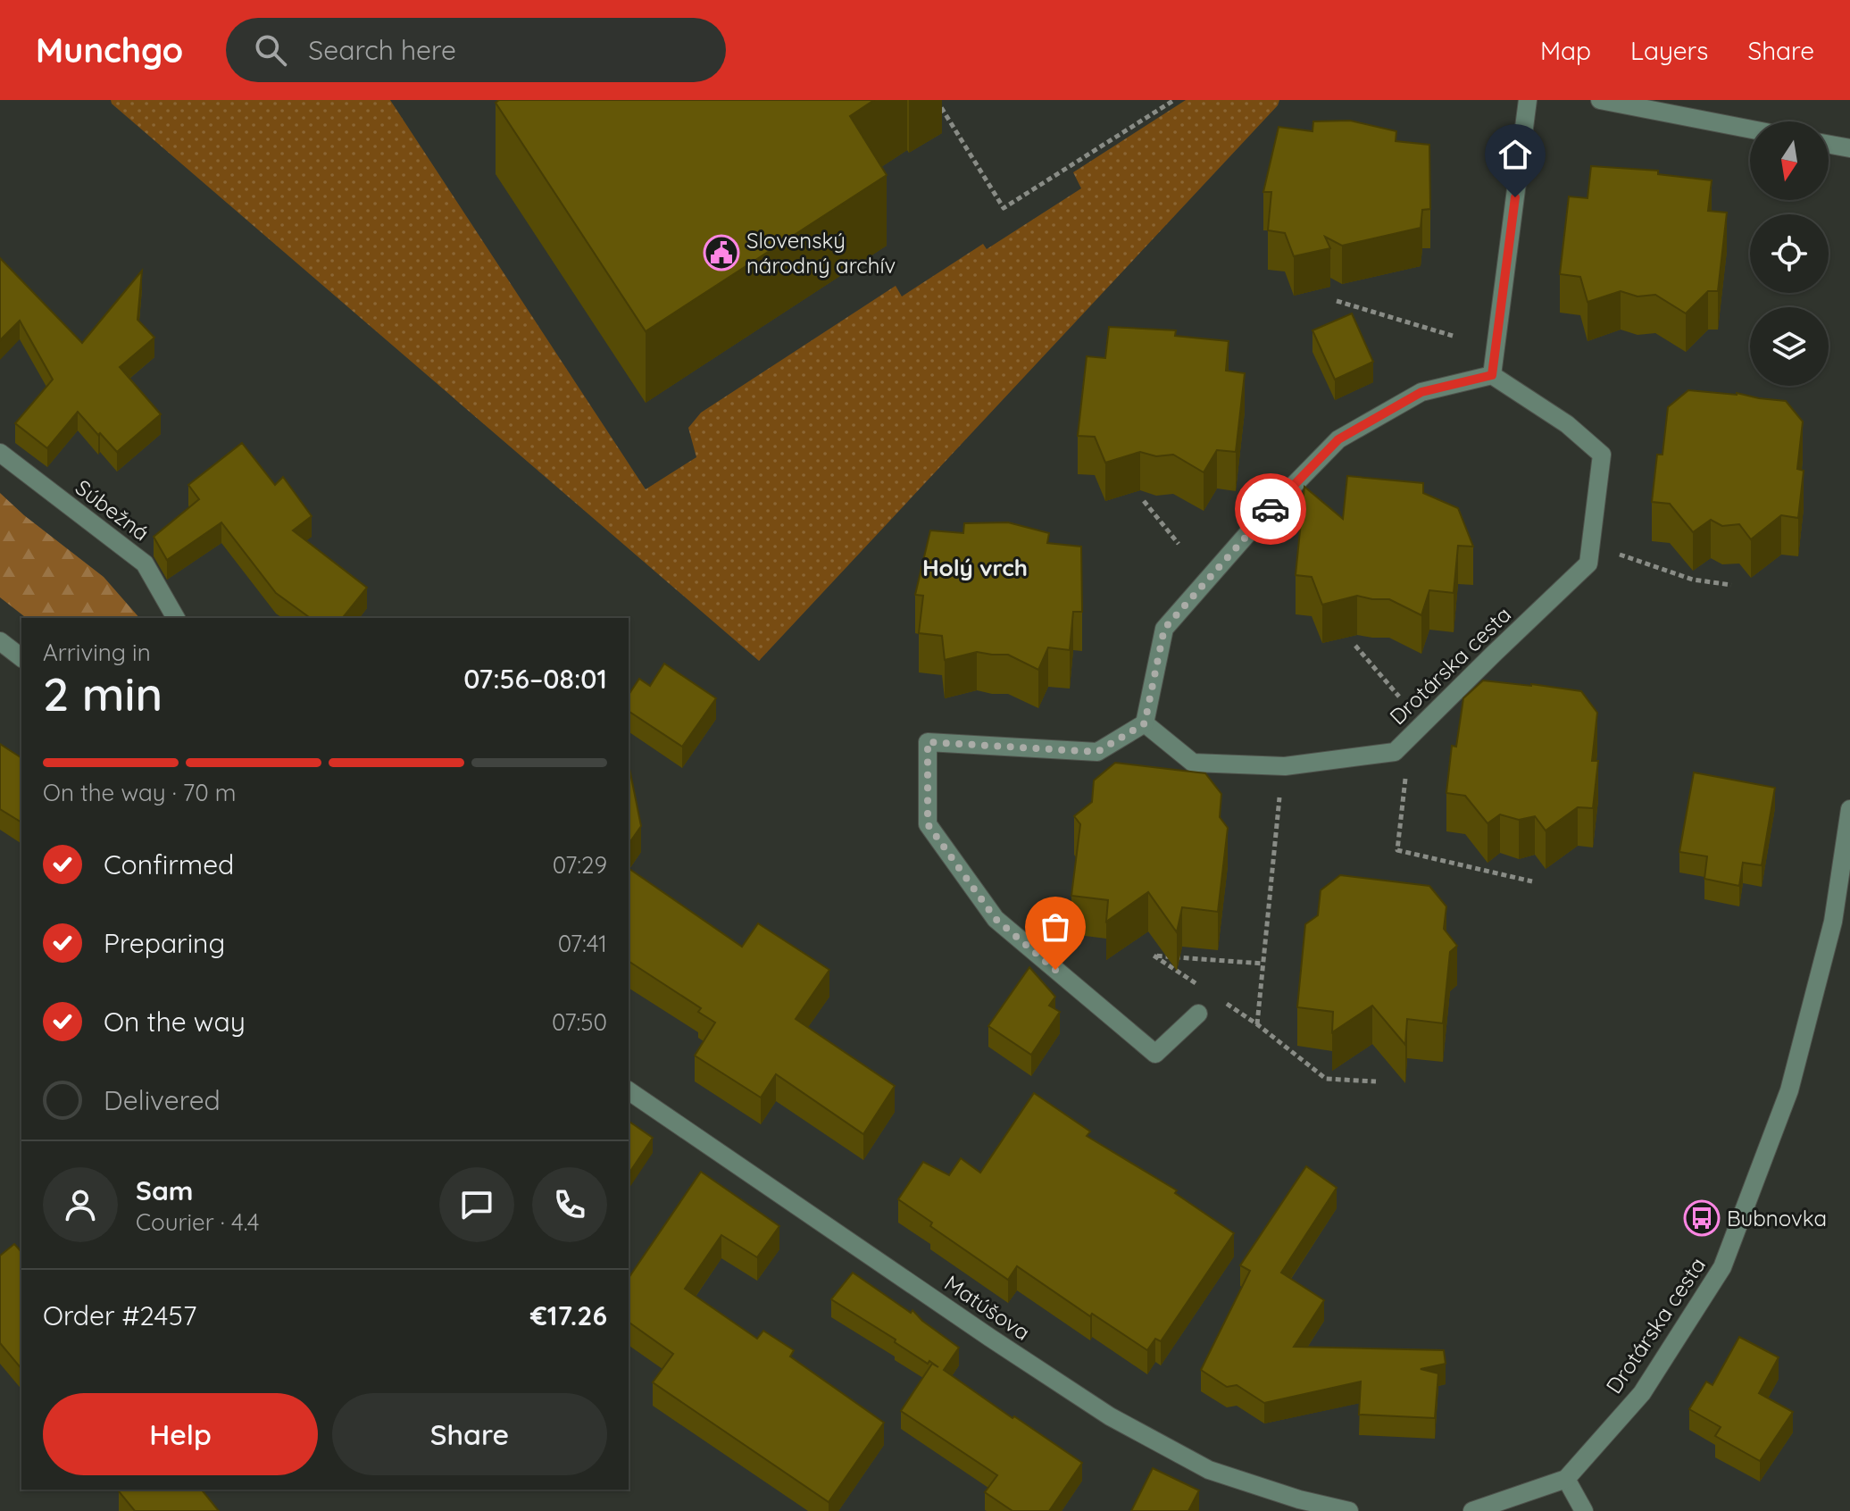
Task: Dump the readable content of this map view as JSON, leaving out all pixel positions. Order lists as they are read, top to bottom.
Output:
{
  "streets": {
    "street": ["Súbežná", "Drotárska cesta", "Matúšova"]
  },
  "districts": ["Holý vrch"],
  "places": {
    "public building": ["Slovenský národný archív"],
    "bus stop": ["Bubnovka"]
  },
  "north": "bottom",
  "page": {
    "header": "Munchgo",
    "search": "Search here",
    "nav": ["Map", "Layers", "Share"],
    "heading": ["2 min", "Arriving in", "07:56–08:01"],
    "panel": [
      "Sam",
      "Courier · 4.4",
      "Order #2457",
      "€17.26"
    ],
    "bar": "On the way · 70 m",
    "list": [
      ["Confirmed", "07:29"],
      ["Preparing", "07:41"],
      ["On the way", "07:50"],
      "Delivered"
    ],
    "buttons": ["Help", "Share"]
  }
}
